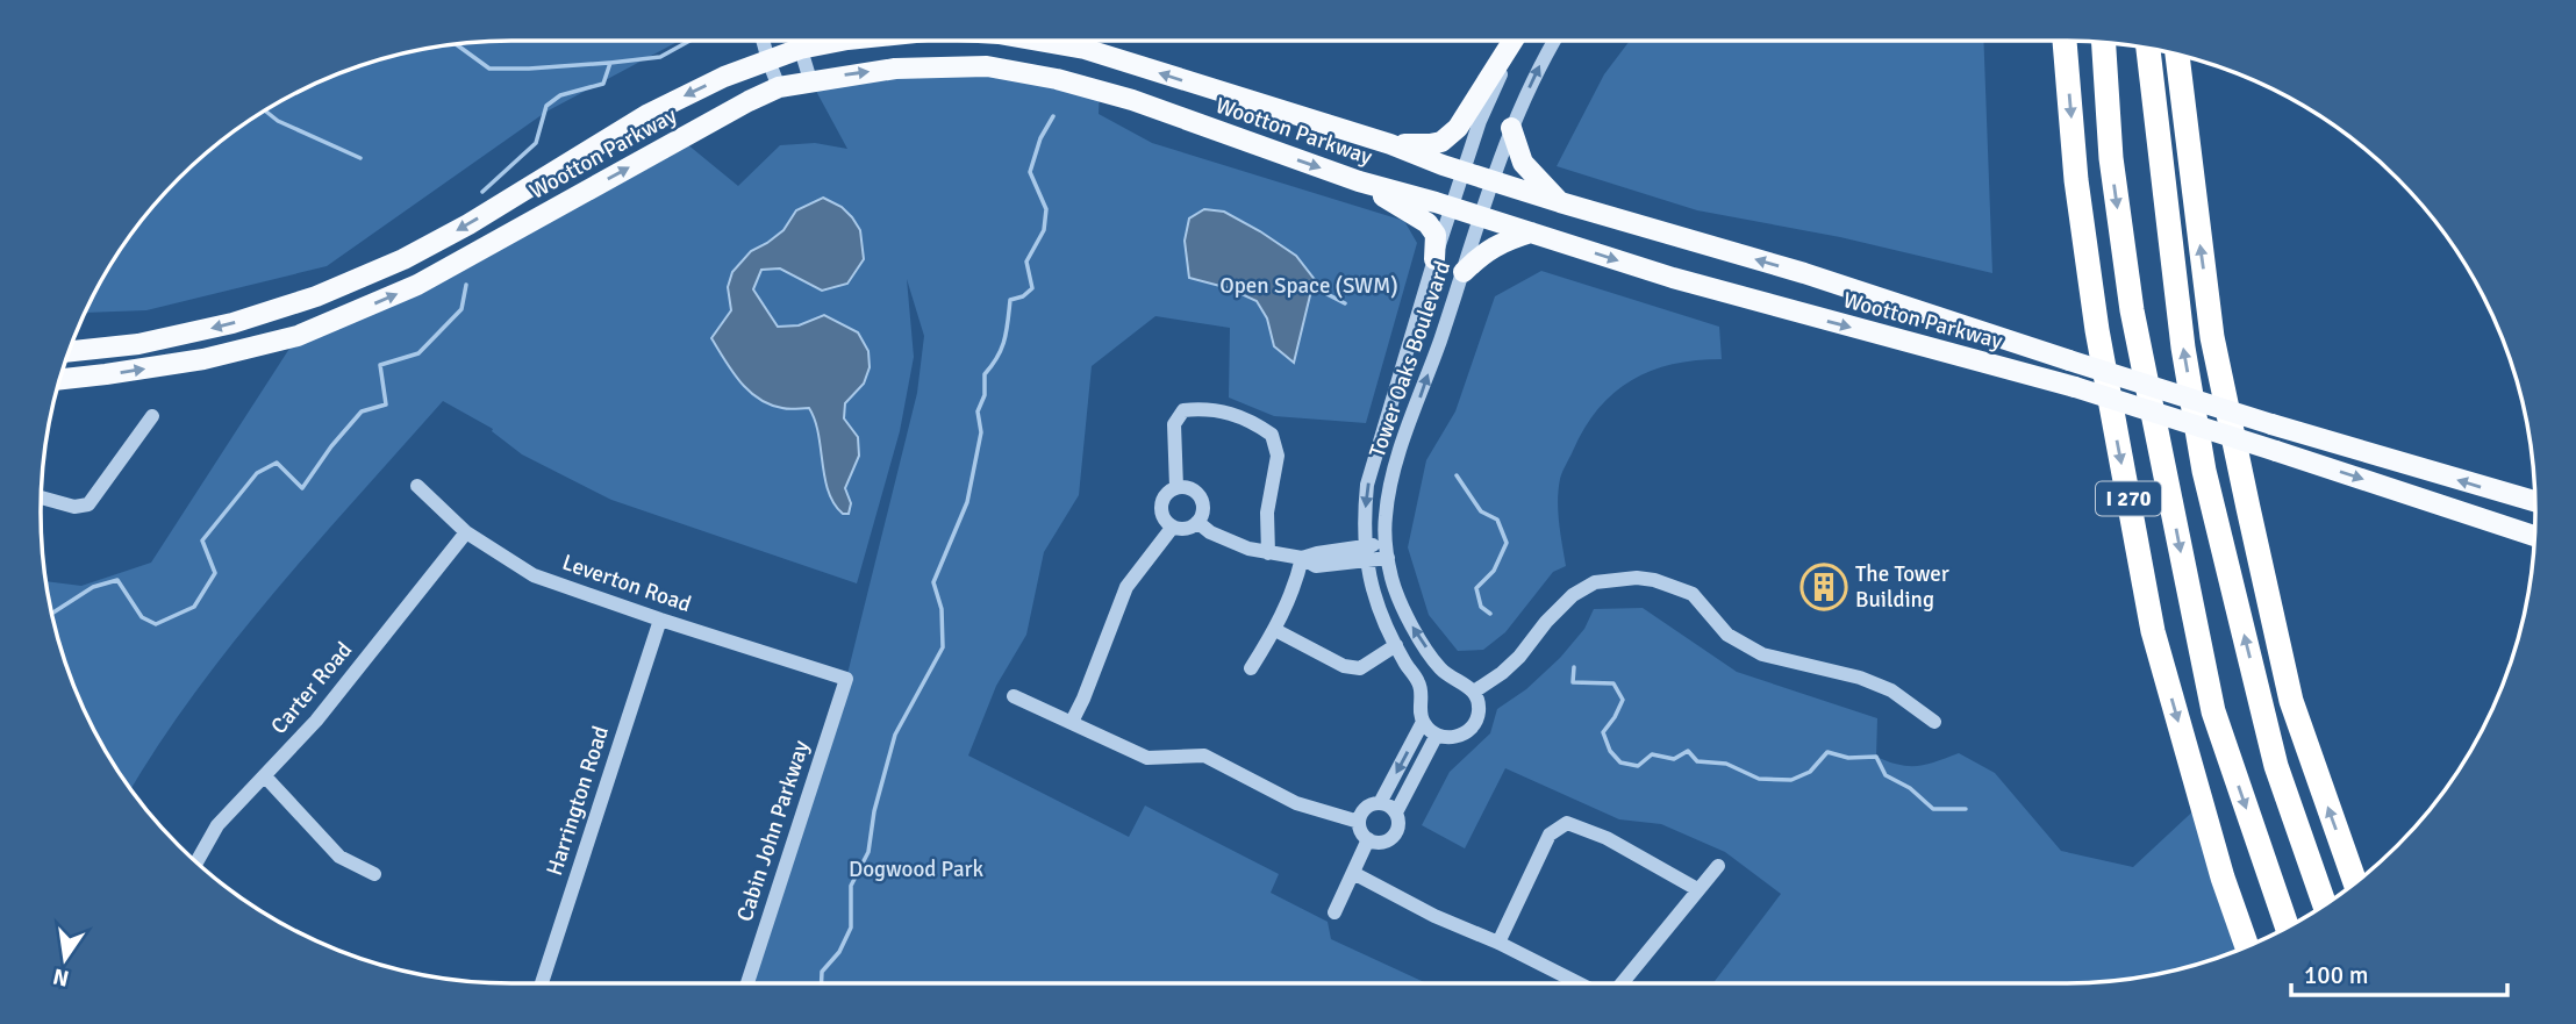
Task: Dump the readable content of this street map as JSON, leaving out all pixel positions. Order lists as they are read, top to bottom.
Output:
{
  "streets": {
    "highway": ["I 270"],
    "main road": ["Wootton Parkway"],
    "street": [
      "Tower Oaks Boulevard",
      "Leverton Road",
      "Carter Road",
      "Harrington Road",
      "Cabin John Parkway"
    ]
  },
  "crossings": [
    ["Wootton Parkway", "Tower Oaks Boulevard"],
    ["Leverton Road", "Carter Road"],
    ["Leverton Road", "Harrington Road"],
    ["Leverton Road", "Cabin John Parkway"]
  ],
  "parks": ["Open Space (SWM)", "Dogwood Park"],
  "places": {
    "building": ["The Tower Building"]
  },
  "scale_bar": "100 m",
  "north": "bottom"
}
